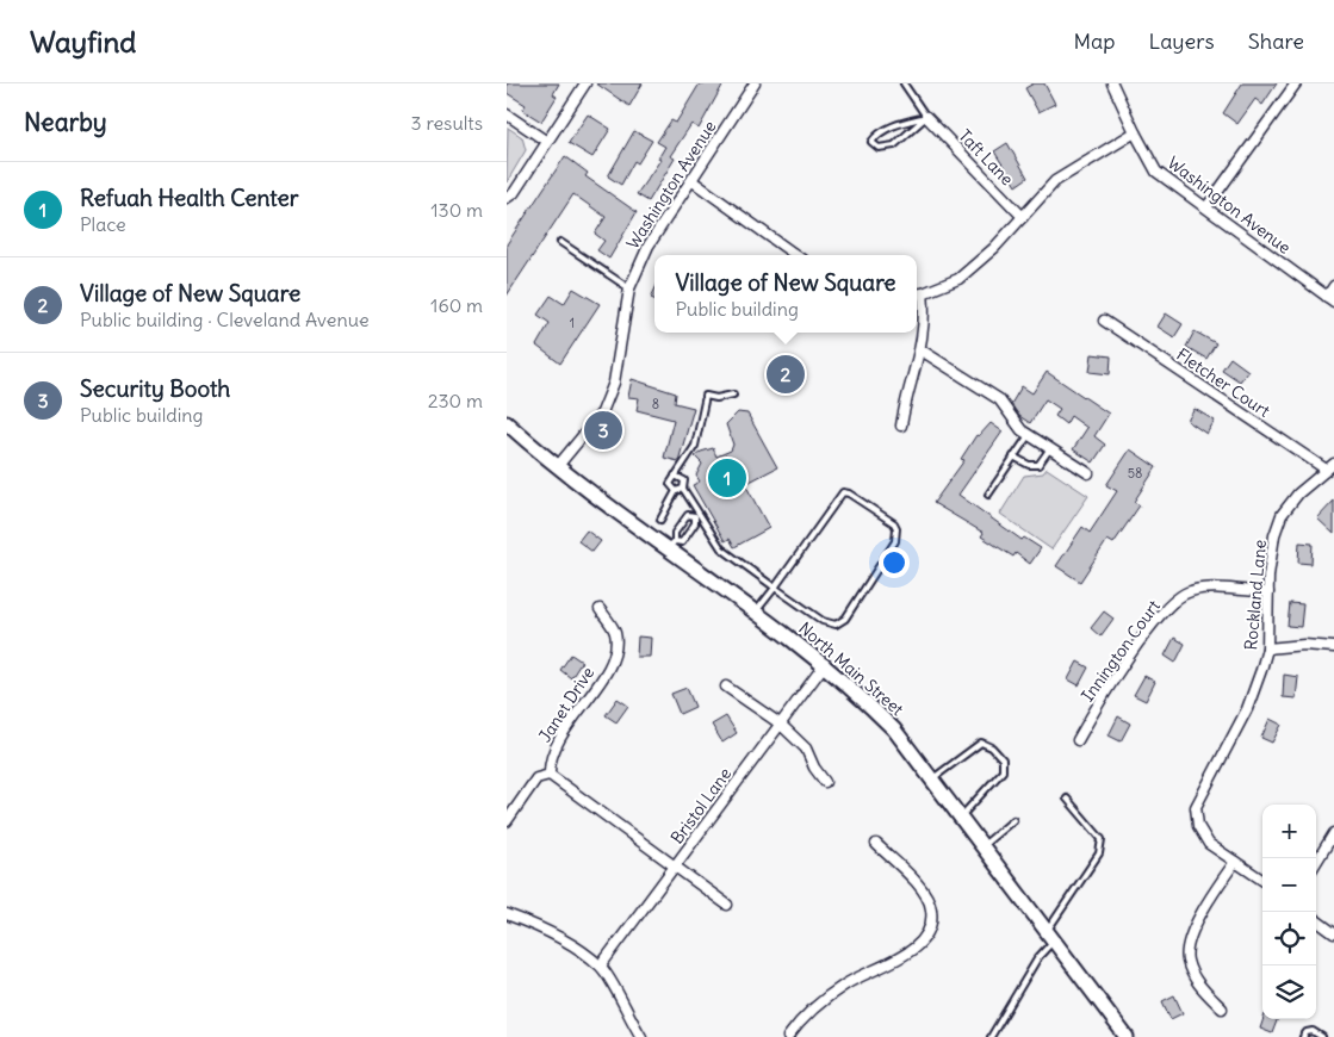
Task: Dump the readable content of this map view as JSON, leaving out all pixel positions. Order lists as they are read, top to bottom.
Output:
{
  "streets": {
    "main road": ["North Main Street"],
    "street": [
      "Taft Lane",
      "Washington Avenue",
      "Fletcher Court",
      "Rockland Lane",
      "Innington Court",
      "Janet Drive",
      "Bristol Lane"
    ]
  },
  "crossings": [
    ["Washington Avenue", "North Main Street"],
    ["Fletcher Court", "Rockland Lane"],
    ["Rockland Lane", "Innington Court"],
    ["North Main Street", "Bristol Lane"]
  ],
  "house_numbers": ["1", "8", "58"],
  "page": {
    "header": "Wayfind",
    "nav": ["Map", "Layers", "Share"],
    "heading": ["Nearby", "3 results"],
    "list": [
      {
        "mark": "1",
        "name": "Refuah Health Center",
        "note": "Place",
        "value": "130 m"
      },
      {
        "mark": "2",
        "name": "Village of New Square",
        "note": "Public building · Cleveland Avenue",
        "value": "160 m"
      },
      {
        "mark": "3",
        "name": "Security Booth",
        "note": "Public building",
        "value": "230 m"
      }
    ],
    "popup": ["Village of New Square", "Public building"],
    "pins": ["2", "3", "1"],
    "map_buttons": ["+", "−"]
  }
}
